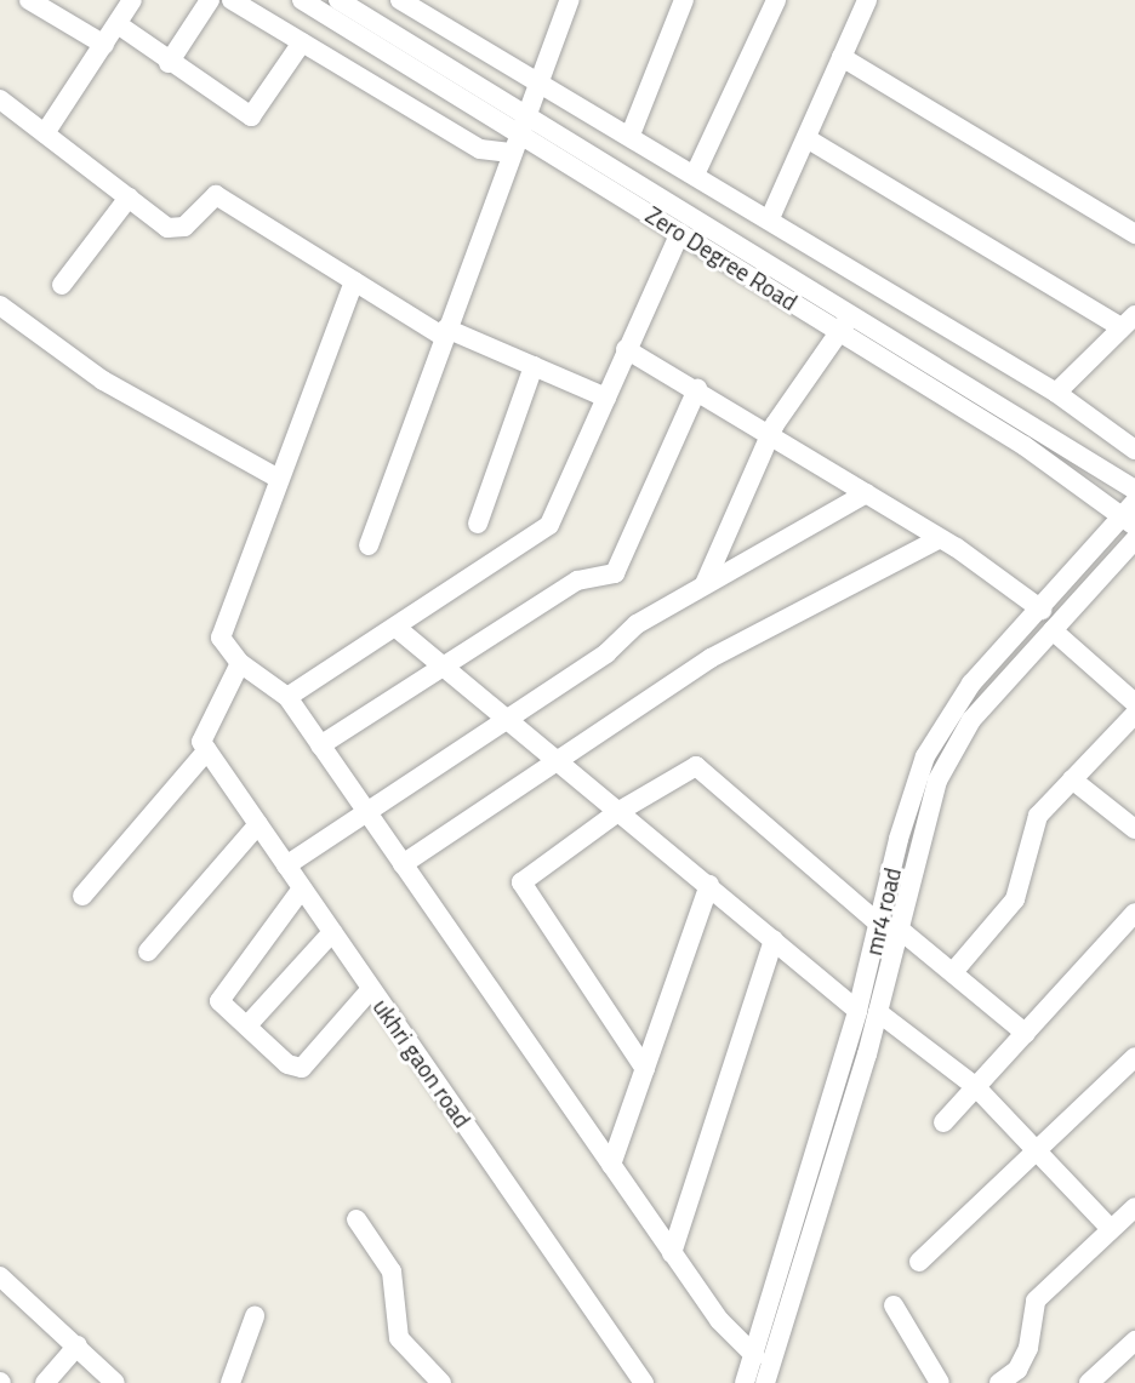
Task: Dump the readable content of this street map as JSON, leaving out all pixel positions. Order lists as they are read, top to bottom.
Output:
{
  "streets": {
    "street": ["Zero Degree Road", "mr4 road", "ukhri gaon road"]
  },
  "crossings": [
    ["Zero Degree Road", "mr4 road"]
  ]
}
